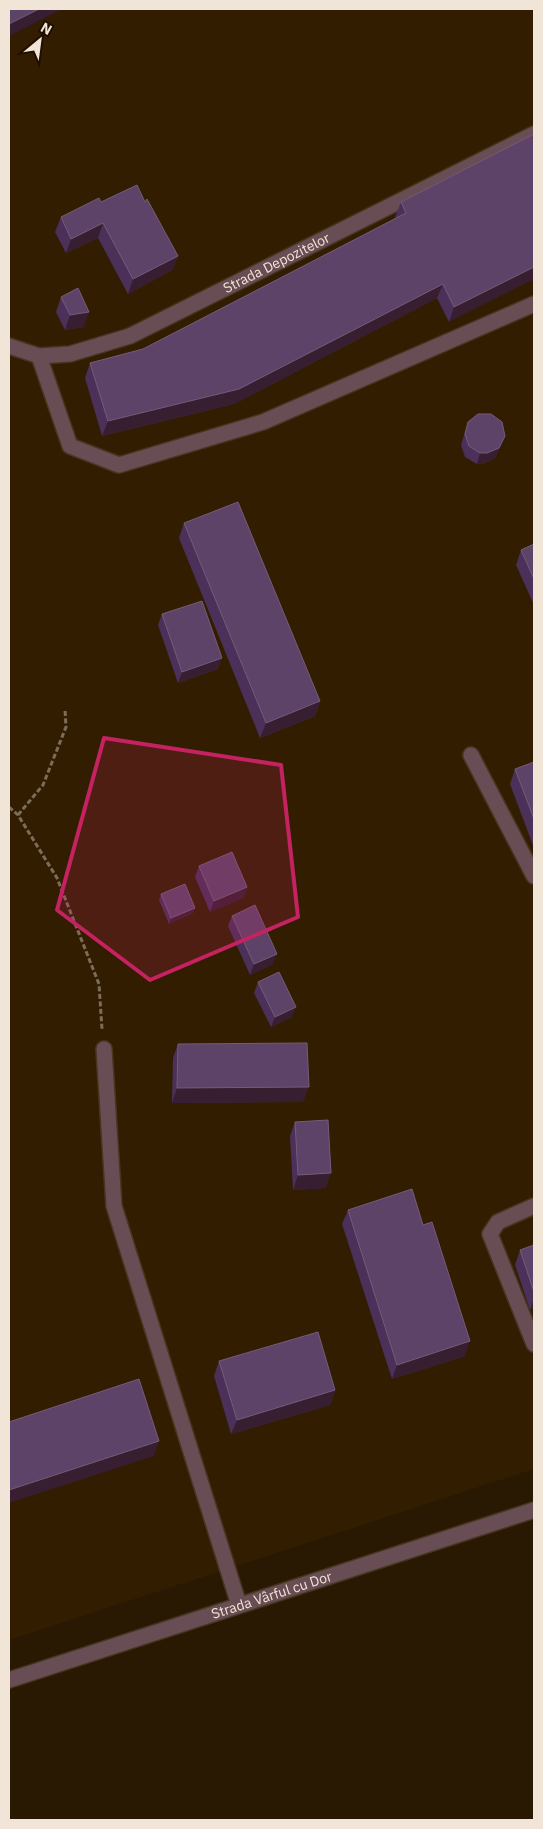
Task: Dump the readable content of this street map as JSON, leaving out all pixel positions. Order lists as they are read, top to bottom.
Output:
{
  "streets": {
    "street": ["Strada Depozitelor", "Strada Vârful cu Dor"]
  },
  "north": "top right"
}
